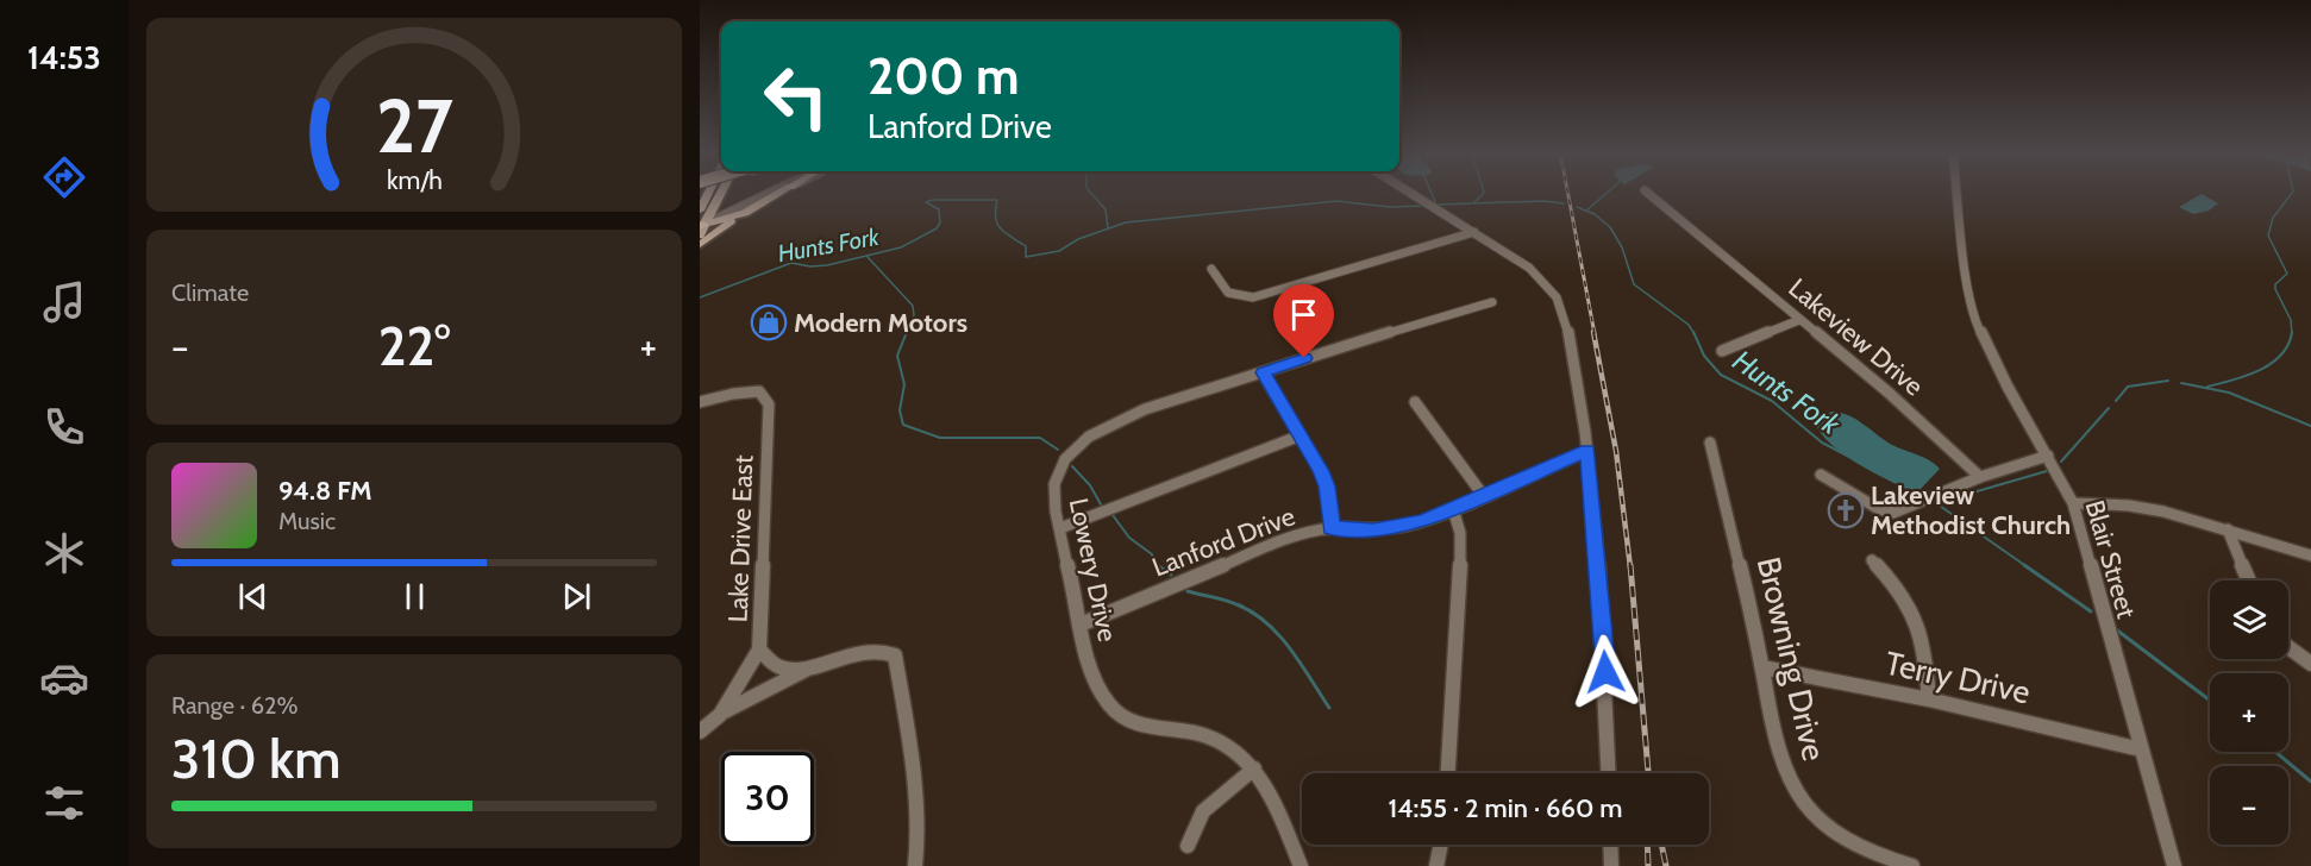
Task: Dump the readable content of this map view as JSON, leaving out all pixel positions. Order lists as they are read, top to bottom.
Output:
{
  "streets": {
    "street": [
      "Lakeview Drive",
      "Lake Drive East",
      "Lanford Drive",
      "Blair Street",
      "Lowery Drive",
      "Browning Drive",
      "Terry Drive"
    ]
  },
  "crossings": [
    ["Lanford Drive", "Lowery Drive"],
    ["Blair Street", "Terry Drive"],
    ["Browning Drive", "Terry Drive"]
  ],
  "water": ["Hunts Fork"],
  "places": {
    "shop": ["Modern Motors"],
    "church": ["Lakeview Methodist Church"]
  },
  "page": {
    "tabs": "14:53",
    "turn": ["200 m", "Lanford Drive"],
    "tile": [
      "Climate",
      ["Range · 62%", "310 km"]
    ],
    "heat": ["−", "22°", "+"],
    "song": ["94.8 FM", "Music"],
    "map_buttons": ["+", "−"],
    "limit": "30",
    "trip": "14:55 · 2 min · 660 m",
    "gauge": ["27", "km/h"]
  }
}
